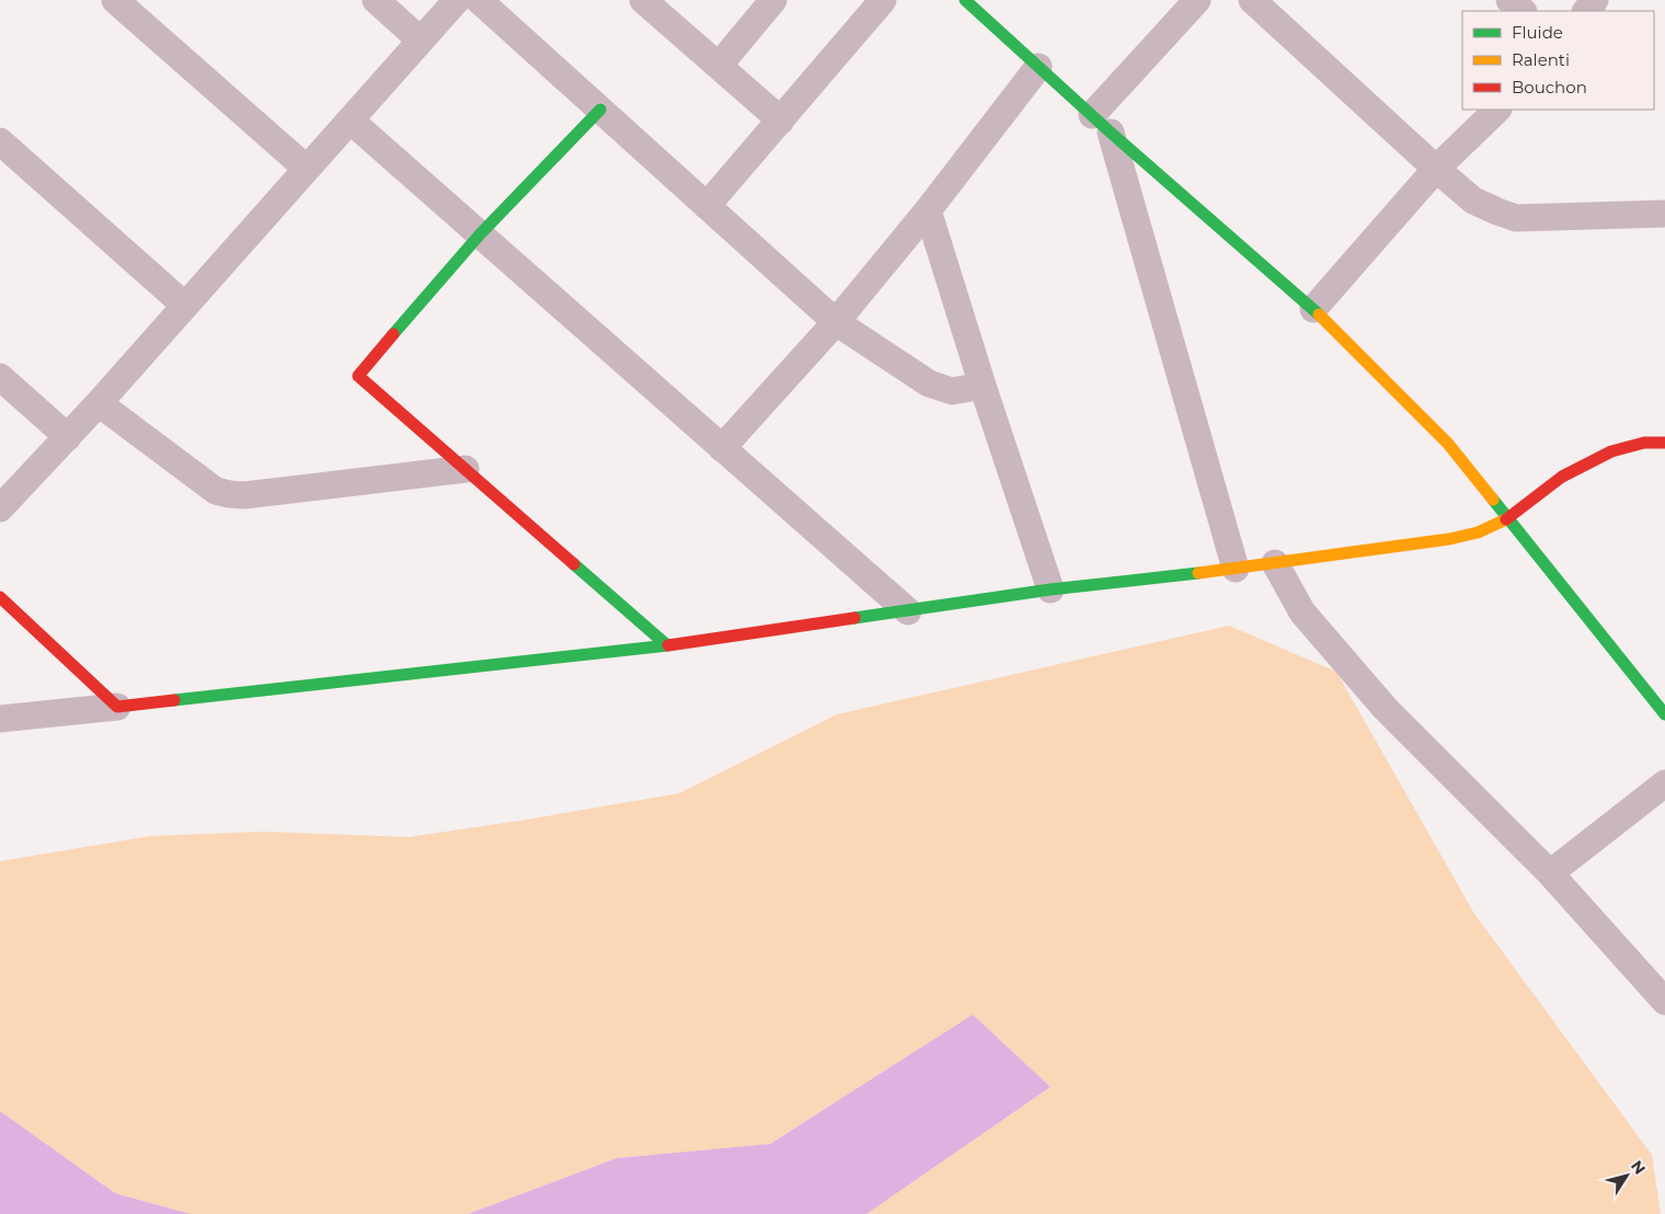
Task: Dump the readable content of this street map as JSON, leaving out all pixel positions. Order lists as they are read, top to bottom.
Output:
{
  "legend": ["Fluide", "Ralenti", "Bouchon"],
  "north": "top right"
}
